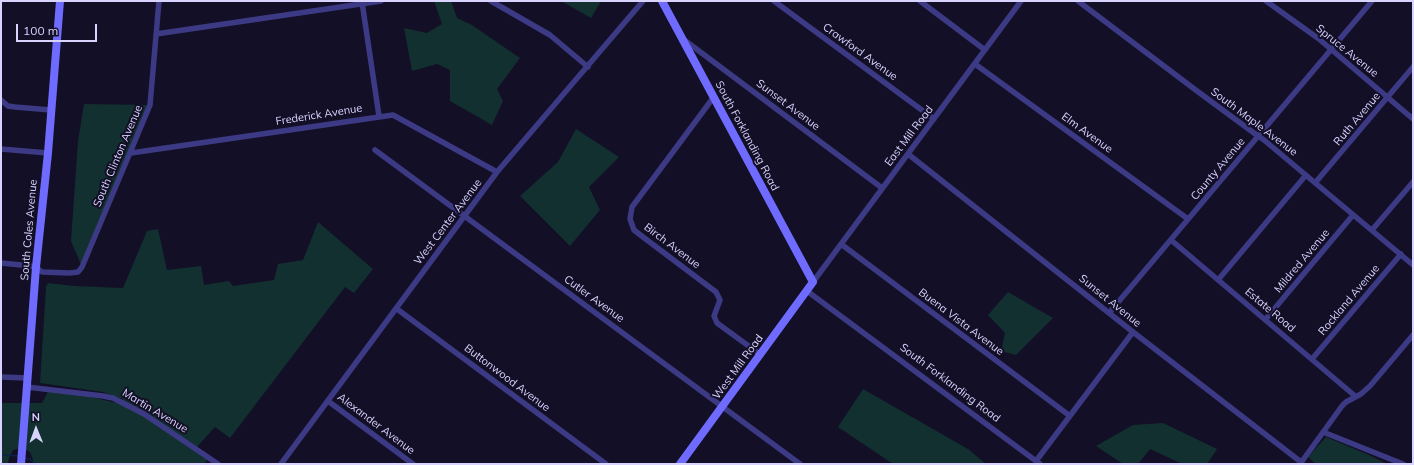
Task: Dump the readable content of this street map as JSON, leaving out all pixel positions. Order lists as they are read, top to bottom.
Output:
{
  "streets": {
    "street": [
      "Spruce Avenue",
      "Crawford Avenue",
      "Sunset Avenue",
      "Frederick Avenue",
      "Ruth Avenue",
      "South Maple Avenue",
      "Elm Avenue",
      "South Forklanding Road",
      "East Mill Road",
      "South Clinton Avenue",
      "County Avenue",
      "West Center Avenue",
      "South Coles Avenue",
      "Birch Avenue",
      "Mildred Avenue",
      "Cutler Avenue",
      "Rockland Avenue",
      "Estate Road",
      "Buena Vista Avenue",
      "West Mill Road",
      "Buttonwood Avenue",
      "Martin Avenue",
      "Alexander Avenue"
    ]
  },
  "crossings": [
    ["Spruce Avenue", "Ruth Avenue"],
    ["Spruce Avenue", "County Avenue"],
    ["Crawford Avenue", "East Mill Road"],
    ["Sunset Avenue", "South Forklanding Road"],
    ["Sunset Avenue", "East Mill Road"],
    ["Sunset Avenue", "County Avenue"],
    ["Frederick Avenue", "South Clinton Avenue"],
    ["Frederick Avenue", "West Center Avenue"],
    ["Ruth Avenue", "South Maple Avenue"],
    ["South Maple Avenue", "County Avenue"],
    ["South Maple Avenue", "Mildred Avenue"],
    ["South Maple Avenue", "Rockland Avenue"],
    ["Elm Avenue", "East Mill Road"],
    ["Elm Avenue", "County Avenue"],
    ["South Forklanding Road", "East Mill Road"],
    ["South Forklanding Road", "Birch Avenue"],
    ["South Forklanding Road", "West Mill Road"],
    ["East Mill Road", "Buena Vista Avenue"],
    ["East Mill Road", "West Mill Road"],
    ["South Clinton Avenue", "South Coles Avenue"],
    ["County Avenue", "Estate Road"],
    ["West Center Avenue", "Cutler Avenue"],
    ["West Center Avenue", "Buttonwood Avenue"],
    ["West Center Avenue", "Alexander Avenue"],
    ["South Coles Avenue", "Martin Avenue"],
    ["Birch Avenue", "West Mill Road"],
    ["Mildred Avenue", "Estate Road"],
    ["Cutler Avenue", "West Mill Road"],
    ["Rockland Avenue", "Estate Road"]
  ],
  "scale_bar": "100 m",
  "north": "top"
}
